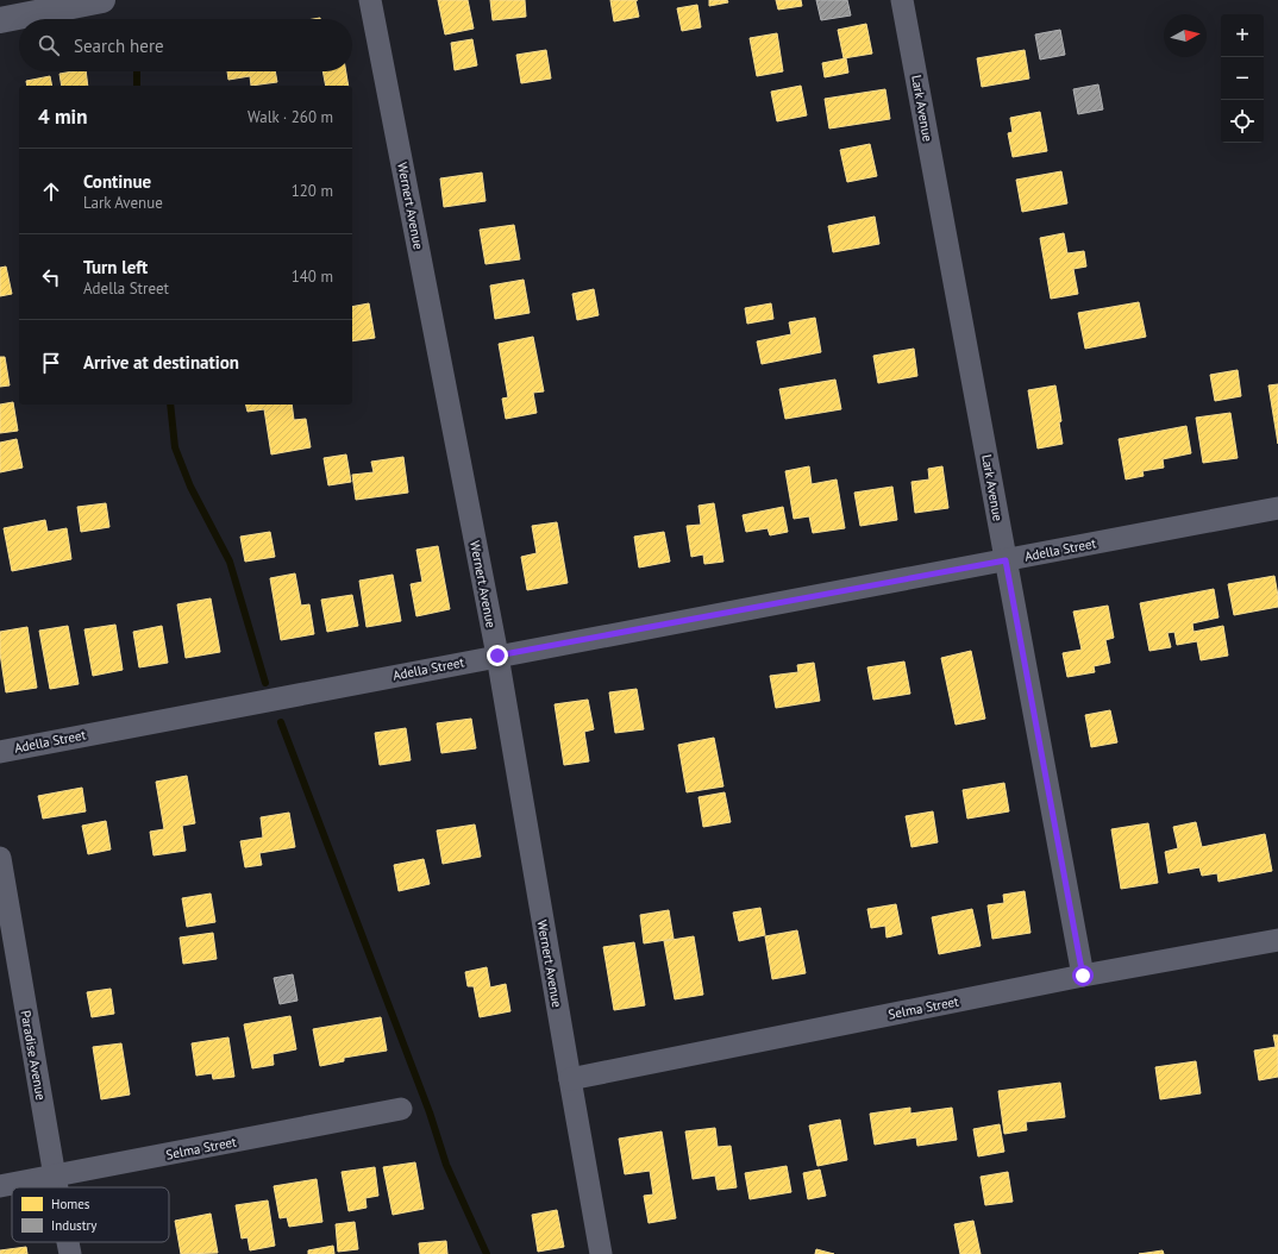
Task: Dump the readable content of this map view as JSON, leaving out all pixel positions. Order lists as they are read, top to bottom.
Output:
{
  "streets": {
    "street": [
      "Lark Avenue",
      "Wernert Avenue",
      "Adella Street",
      "Selma Street",
      "Paradise Avenue"
    ]
  },
  "crossings": [
    ["Lark Avenue", "Adella Street"],
    ["Lark Avenue", "Selma Street"],
    ["Wernert Avenue", "Adella Street"],
    ["Wernert Avenue", "Selma Street"],
    ["Selma Street", "Paradise Avenue"]
  ],
  "legend": ["Homes", "Industry"],
  "north": "right",
  "page": {
    "map_buttons": ["+", "−"],
    "search": "Search here",
    "heading": ["4 min", "Walk · 260 m"],
    "list": [
      ["Continue", "Lark Avenue", "120 m"],
      ["Turn left", "Adella Street", "140 m"],
      "Arrive at destination"
    ]
  }
}
